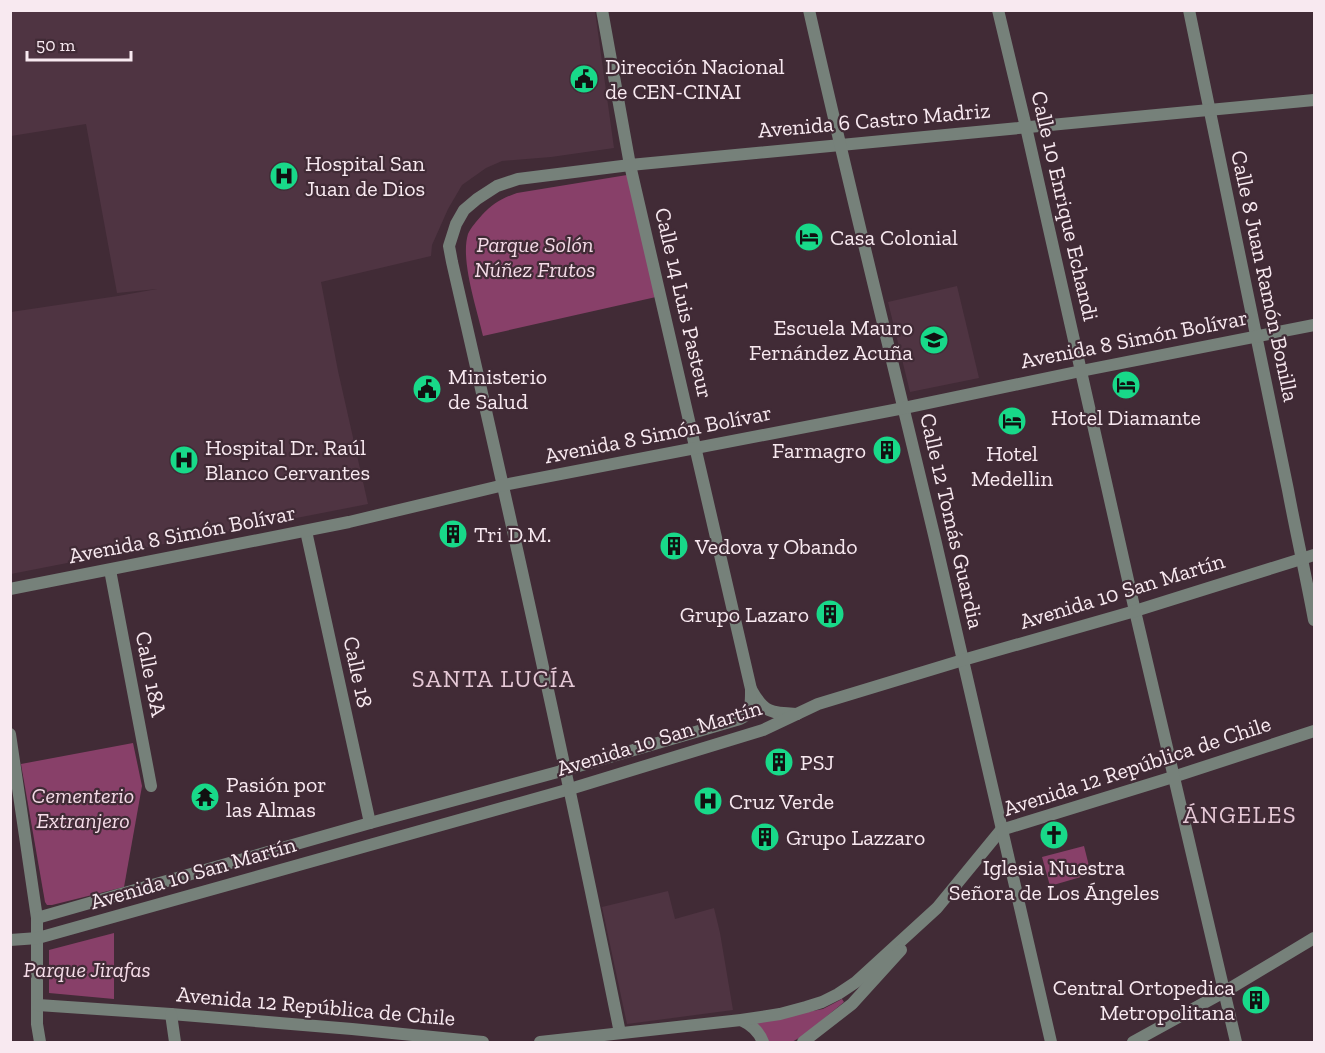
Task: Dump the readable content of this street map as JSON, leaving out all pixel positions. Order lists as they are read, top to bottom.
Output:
{
  "streets": {
    "street": [
      "Avenida 6 Castro Madriz",
      "Calle 10 Enrique Echandi",
      "Calle 8 Juan Ramón Bonilla",
      "Calle 14 Luis Pasteur",
      "Avenida 8 Simón Bolívar",
      "Calle 12 Tomás Guardia",
      "Avenida 10 San Martín",
      "Calle 18",
      "Calle 18A",
      "Avenida 12 República de Chile"
    ]
  },
  "crossings": [
    ["Avenida 6 Castro Madriz", "Calle 10 Enrique Echandi"],
    ["Avenida 6 Castro Madriz", "Calle 8 Juan Ramón Bonilla"],
    ["Avenida 6 Castro Madriz", "Calle 14 Luis Pasteur"],
    ["Avenida 6 Castro Madriz", "Avenida 8 Simón Bolívar"],
    ["Avenida 6 Castro Madriz", "Calle 12 Tomás Guardia"],
    ["Calle 10 Enrique Echandi", "Avenida 8 Simón Bolívar"],
    ["Calle 10 Enrique Echandi", "Avenida 10 San Martín"],
    ["Calle 10 Enrique Echandi", "Avenida 12 República de Chile"],
    ["Calle 8 Juan Ramón Bonilla", "Avenida 8 Simón Bolívar"],
    ["Calle 8 Juan Ramón Bonilla", "Avenida 10 San Martín"],
    ["Calle 14 Luis Pasteur", "Avenida 8 Simón Bolívar"],
    ["Calle 14 Luis Pasteur", "Avenida 10 San Martín"],
    ["Avenida 8 Simón Bolívar", "Calle 12 Tomás Guardia"],
    ["Avenida 8 Simón Bolívar", "Calle 18"],
    ["Avenida 8 Simón Bolívar", "Calle 18A"],
    ["Calle 12 Tomás Guardia", "Avenida 10 San Martín"],
    ["Calle 12 Tomás Guardia", "Avenida 12 República de Chile"],
    ["Avenida 10 San Martín", "Calle 18"]
  ],
  "districts": ["SANTA LUCÍA", "ÁNGELES"],
  "parks": ["Parque Solón Núñez Frutos", "Cementerio Extranjero", "Parque Jirafas"],
  "places": {
    "public building": ["Dirección Nacional de CEN-CINAI", "Ministerio de Salud"],
    "hospital": ["Hospital San Juan de Dios", "Hospital Dr. Raúl Blanco Cervantes", "Cruz Verde"],
    "hotel": ["Casa Colonial", "Hotel Diamante", "Hotel Medellin"],
    "school or university": ["Escuela Mauro Fernández Acuña"],
    "building": [
      "Farmagro",
      "Tri D.M.",
      "Vedova y Obando",
      "Grupo Lazaro",
      "PSJ",
      "Grupo Lazzaro",
      "Central Ortopedica Metropolitana"
    ],
    "temple": ["Pasión por las Almas"],
    "church": ["Iglesia Nuestra Señora de Los Ángeles"]
  },
  "scale_bar": "50 m"
}
